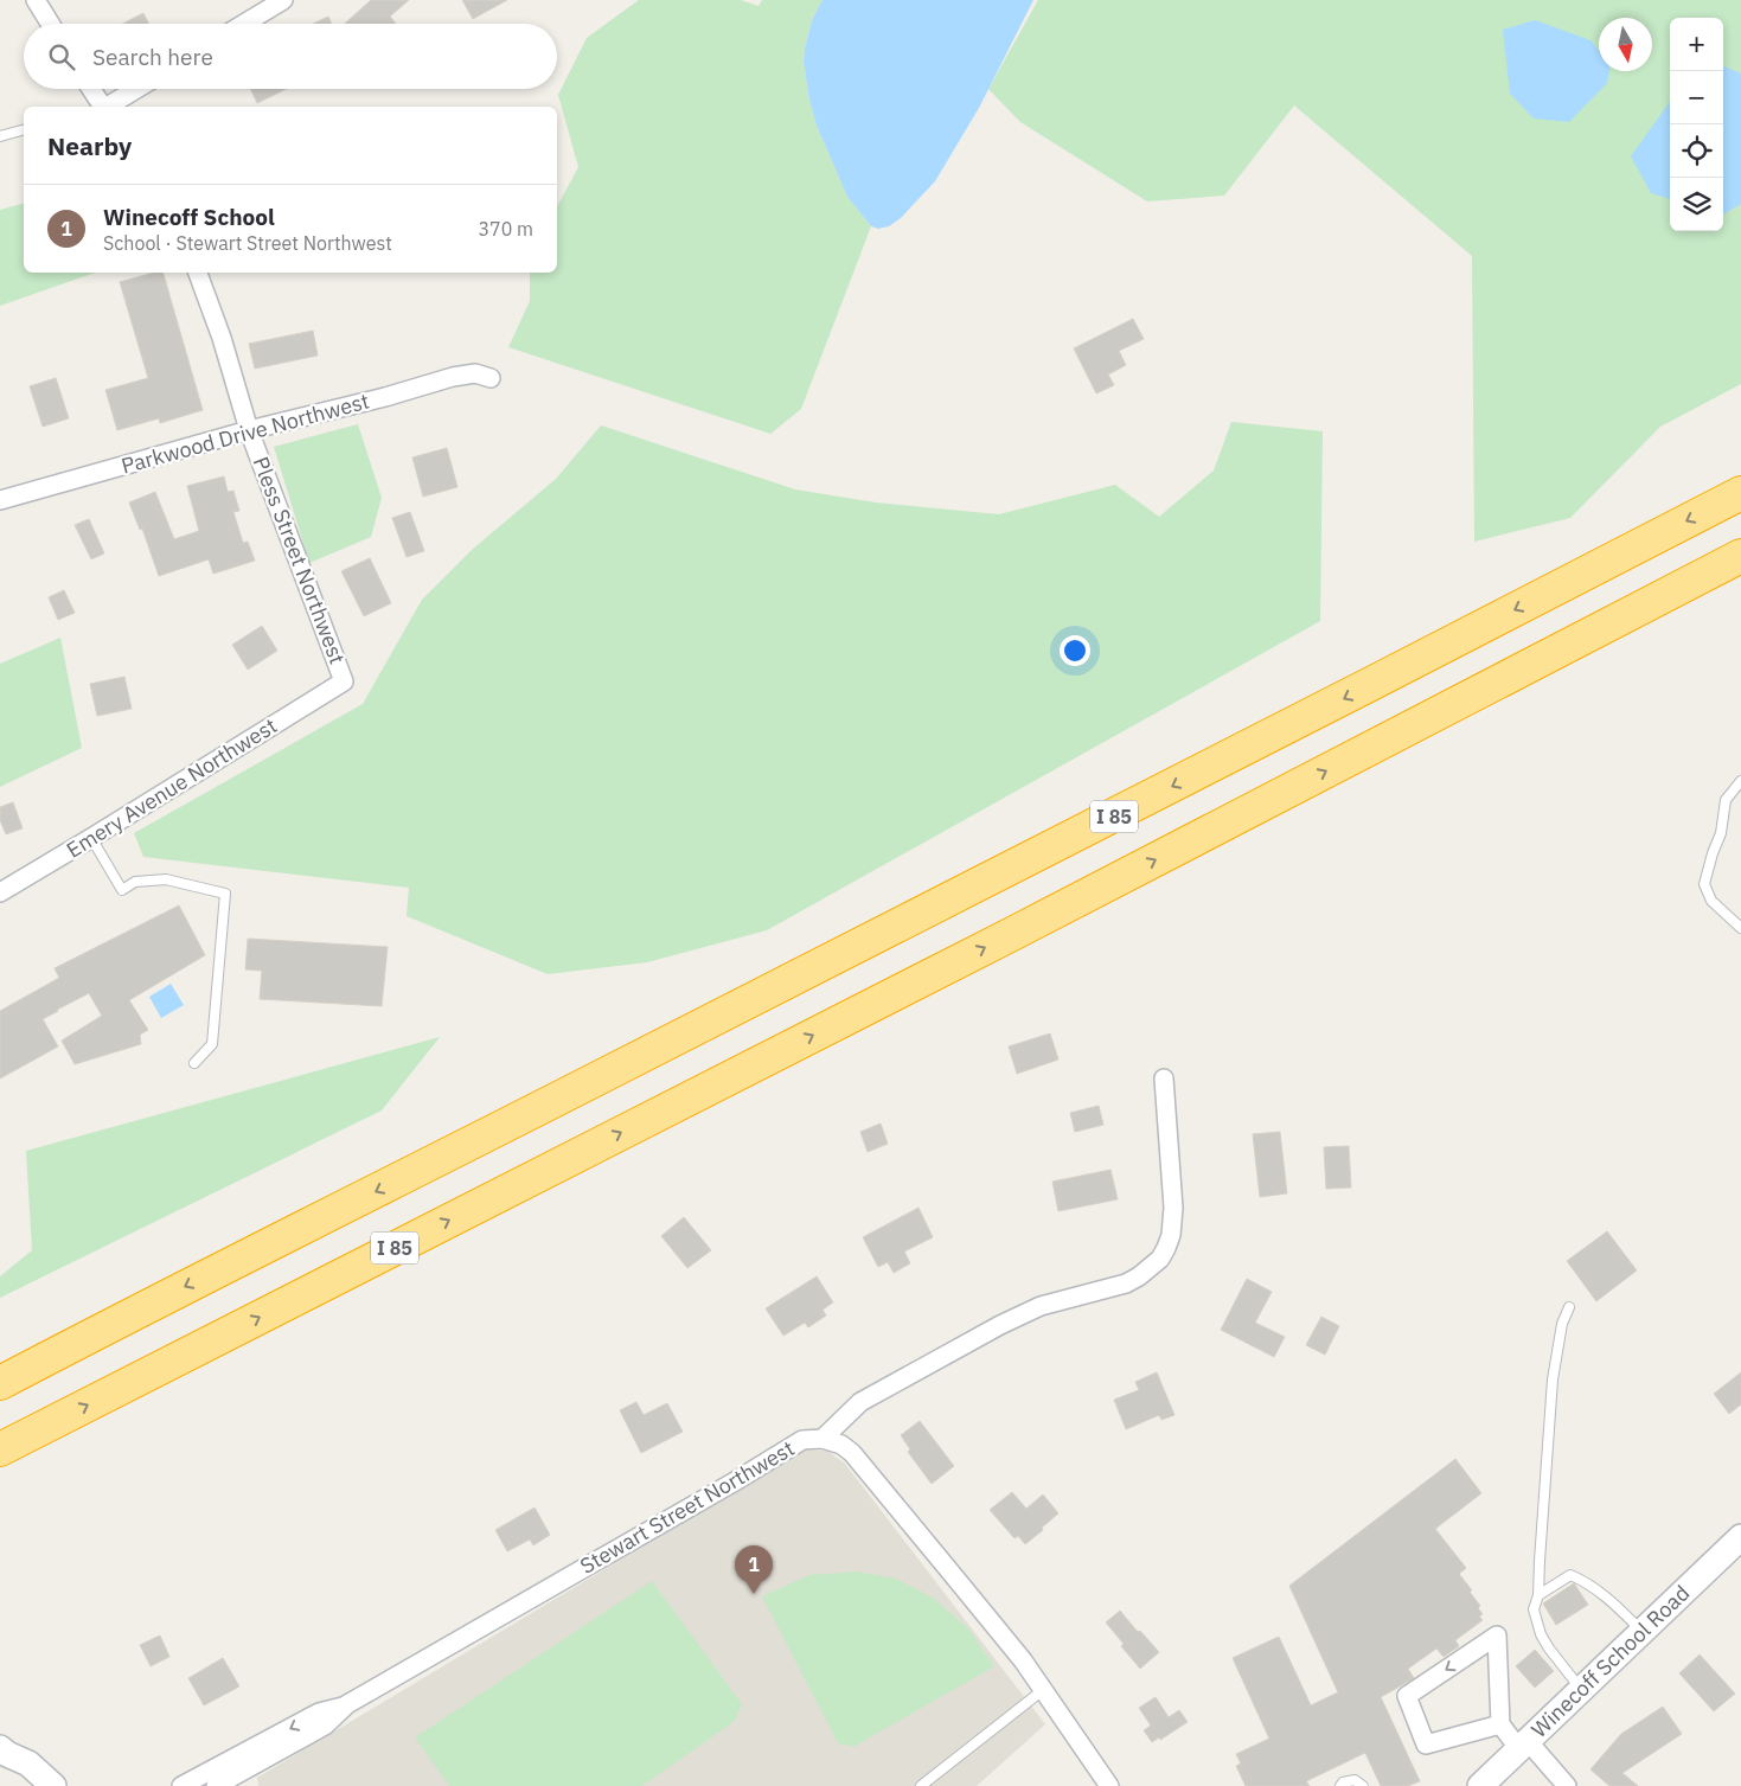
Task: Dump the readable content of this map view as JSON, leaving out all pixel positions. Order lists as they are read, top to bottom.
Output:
{
  "streets": {
    "highway": ["I 85"],
    "street": [
      "Parkwood Drive Northwest",
      "Pless Street Northwest",
      "Emery Avenue Northwest",
      "Stewart Street Northwest",
      "Winecoff School Road"
    ]
  },
  "crossings": [
    ["Parkwood Drive Northwest", "Pless Street Northwest"],
    ["Pless Street Northwest", "Emery Avenue Northwest"]
  ],
  "north": "bottom",
  "page": {
    "map_buttons": ["+", "−"],
    "search": "Search here",
    "heading": "Nearby",
    "list": [
      {
        "mark": "1",
        "name": "Winecoff School",
        "note": "School · Stewart Street Northwest",
        "value": "370 m"
      }
    ],
    "pins": "1"
  }
}
